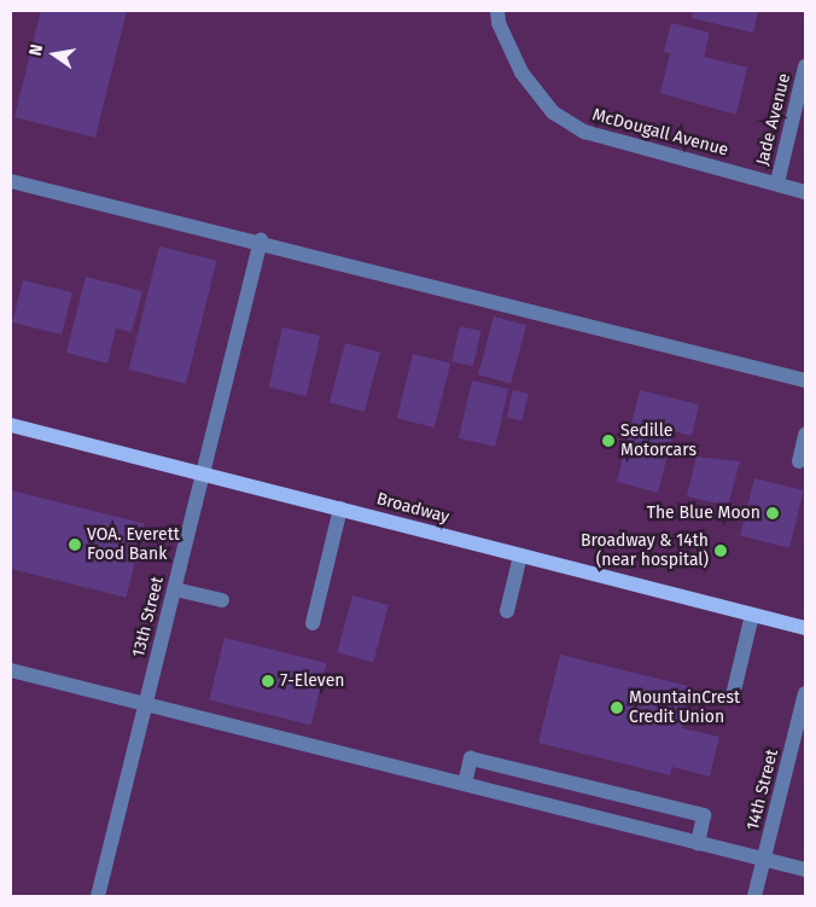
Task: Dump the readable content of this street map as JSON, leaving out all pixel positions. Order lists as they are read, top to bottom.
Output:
{
  "streets": {
    "main road": ["Broadway"],
    "street": [
      "Jade Avenue",
      "McDougall Avenue",
      "13th Street",
      "14th Street"
    ]
  },
  "crossings": [
    ["Jade Avenue", "McDougall Avenue"],
    ["Broadway", "13th Street"]
  ],
  "places": [
    "Sedille Motorcars",
    "The Blue Moon",
    "VOA. Everett Food Bank",
    "Broadway & 14th (near hospital)",
    "7-Eleven",
    "MountainCrest Credit Union"
  ],
  "north": "left"
}
